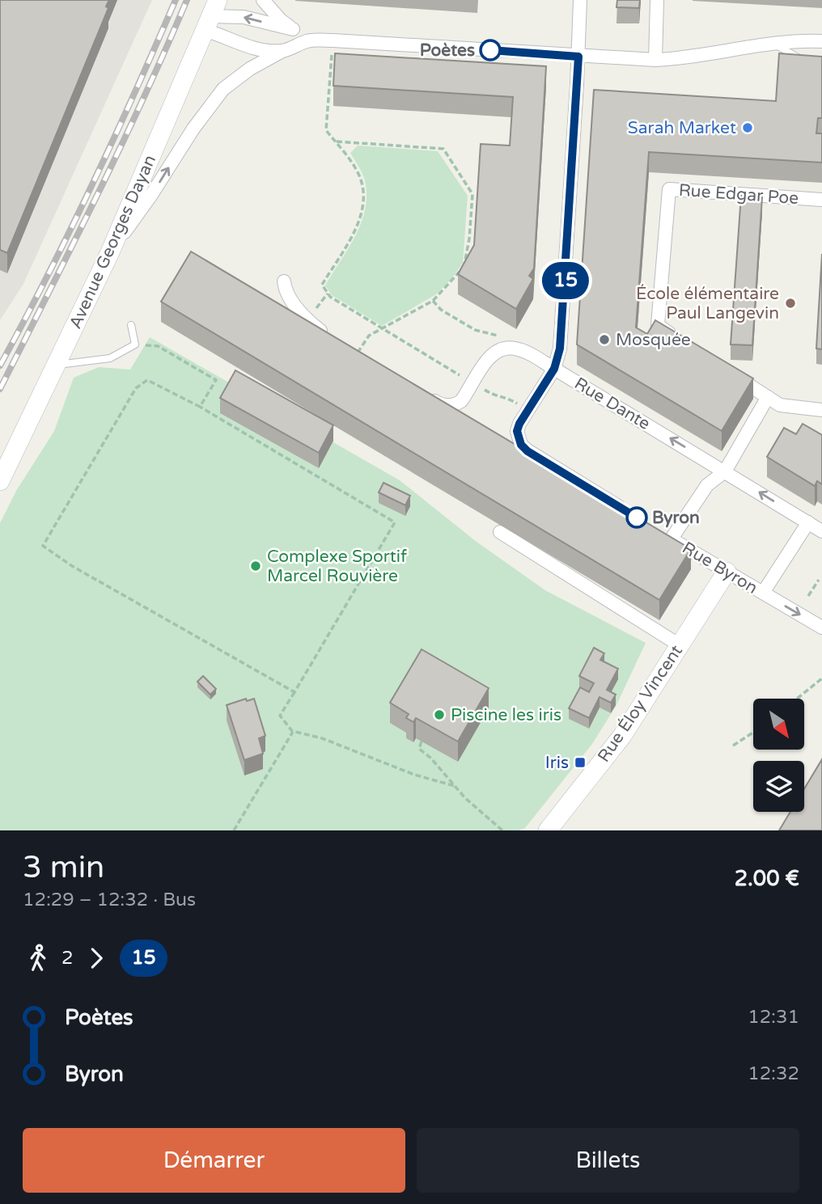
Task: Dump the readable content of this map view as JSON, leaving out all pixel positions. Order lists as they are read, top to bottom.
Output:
{
  "streets": {
    "street": [
      "Rue Edgar Poe",
      "Avenue Georges Dayan",
      "Rue Dante",
      "Rue Byron",
      "Rue Éloy Vincent"
    ]
  },
  "crossings": [
    ["Rue Dante", "Rue Byron"],
    ["Rue Byron", "Rue Éloy Vincent"]
  ],
  "places": {
    "other": [
      "Poètes",
      "Sarah Market",
      "École élémentaire Paul Langevin",
      "Mosquée",
      "Byron",
      "Complexe Sportif Marcel Rouvière",
      "Piscine les iris"
    ],
    "transit": ["Iris"]
  },
  "lines": ["bus line 15"],
  "north": "bottom right",
  "page": {
    "on_map": "15",
    "heading": ["3 min", "12:29 – 12:32 · Bus", "2.00 €"],
    "legs": ["2", "15"],
    "list": [
      {
        "name": "Poètes",
        "value": "12:31"
      },
      {
        "name": "Byron",
        "value": "12:32"
      }
    ],
    "buttons": ["Démarrer", "Billets"]
  }
}
